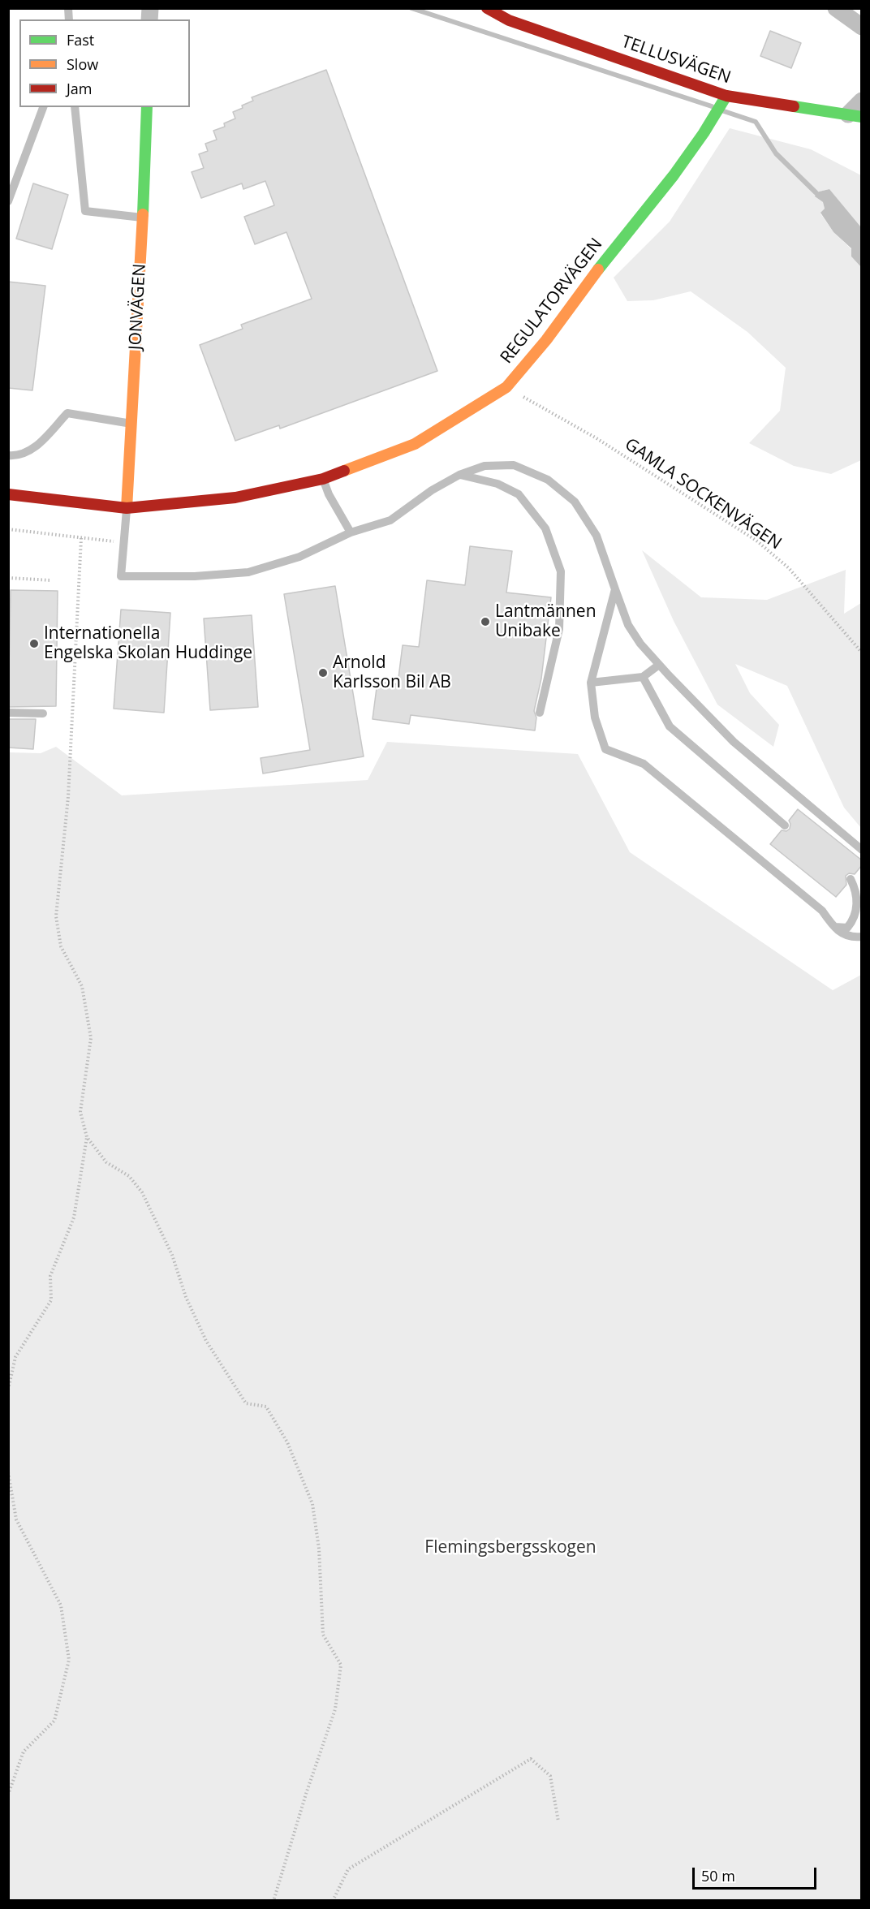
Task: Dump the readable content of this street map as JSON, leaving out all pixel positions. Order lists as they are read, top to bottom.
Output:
{
  "streets": {
    "street": ["TELLUSVÄGEN", "REGULATORVÄGEN", "JONVÄGEN"],
    "path": ["GAMLA SOCKENVÄGEN"]
  },
  "crossings": [
    ["TELLUSVÄGEN", "REGULATORVÄGEN"],
    ["REGULATORVÄGEN", "JONVÄGEN"],
    ["REGULATORVÄGEN", "GAMLA SOCKENVÄGEN"]
  ],
  "parks": ["Flemingsbergsskogen"],
  "places": ["Lantmännen Unibake", "Internationella Engelska Skolan Huddinge", "Arnold Karlsson Bil AB"],
  "legend": ["Fast", "Slow", "Jam"],
  "scale_bar": "50 m"
}
